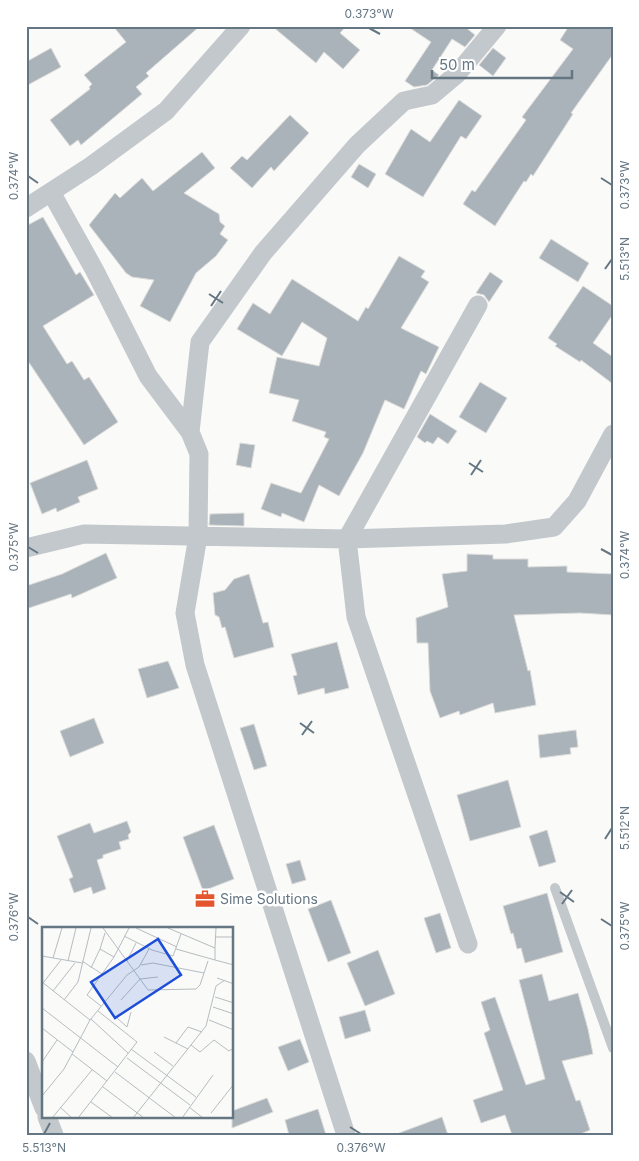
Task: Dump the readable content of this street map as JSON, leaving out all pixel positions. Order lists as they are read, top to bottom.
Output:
{
  "places": {
    "office": ["Sime Solutions"]
  },
  "scale_bar": "50 m",
  "coordinates": [
    "0.373°W",
    "0.374°W",
    "5.513°N",
    "0.375°W",
    "5.512°N",
    "0.376°W"
  ]
}
